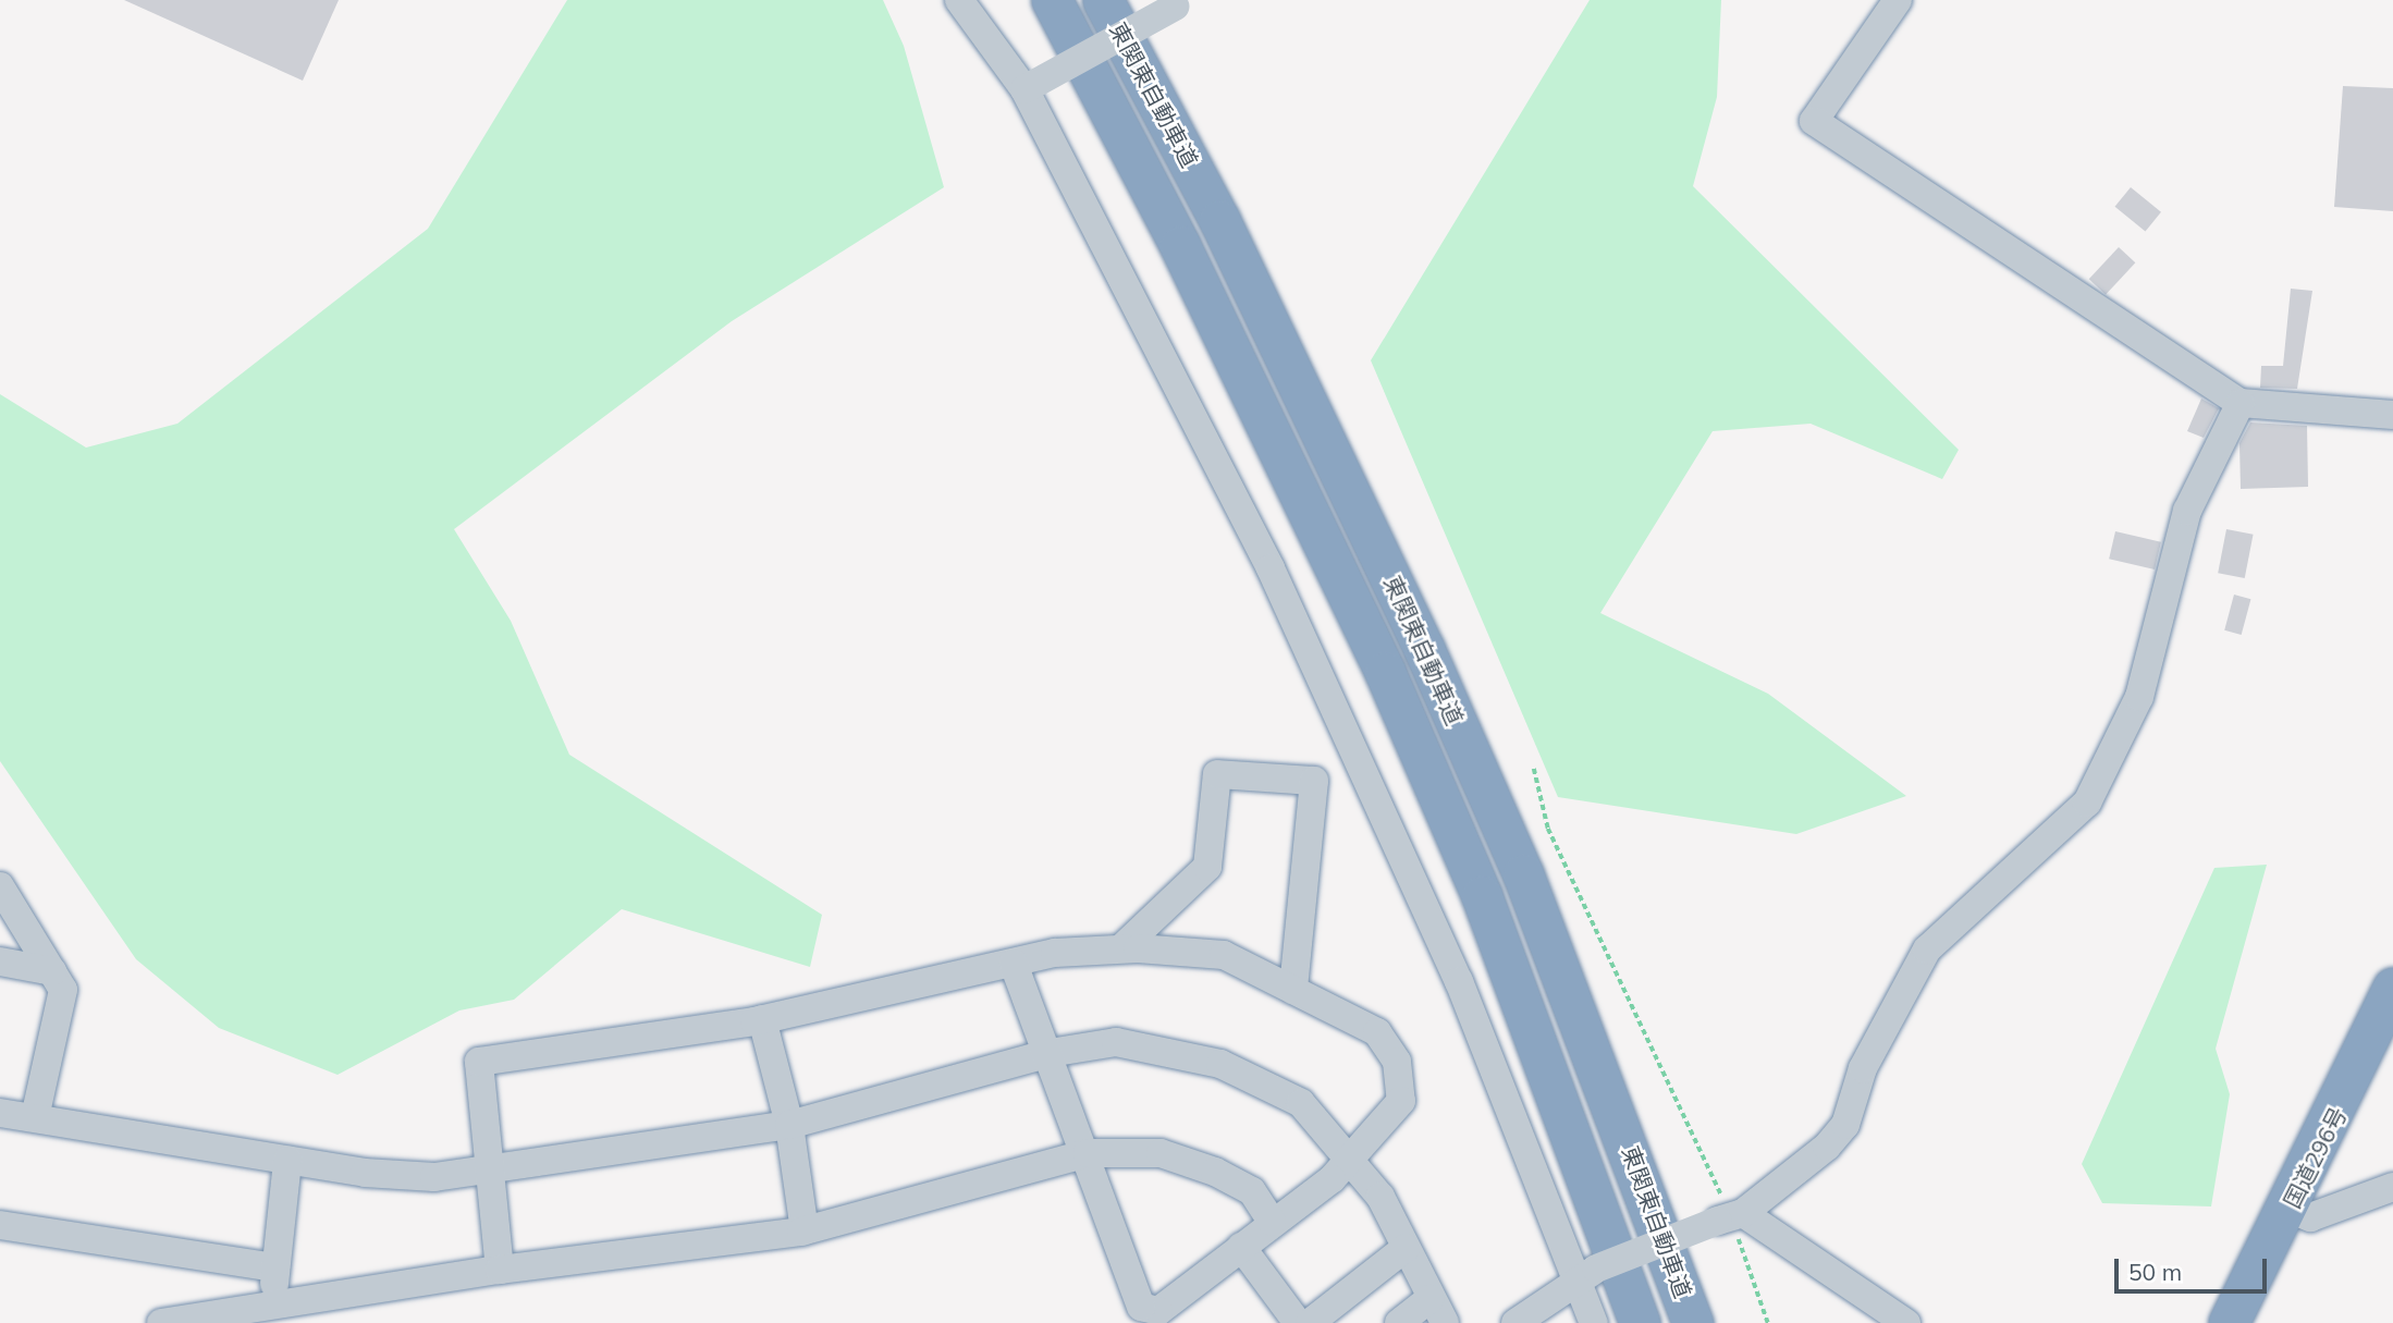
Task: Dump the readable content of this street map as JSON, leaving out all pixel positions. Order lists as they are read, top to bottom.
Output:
{
  "streets": {
    "highway": ["東関東自動車道", "国道296号"]
  },
  "scale_bar": "50 m"
}
